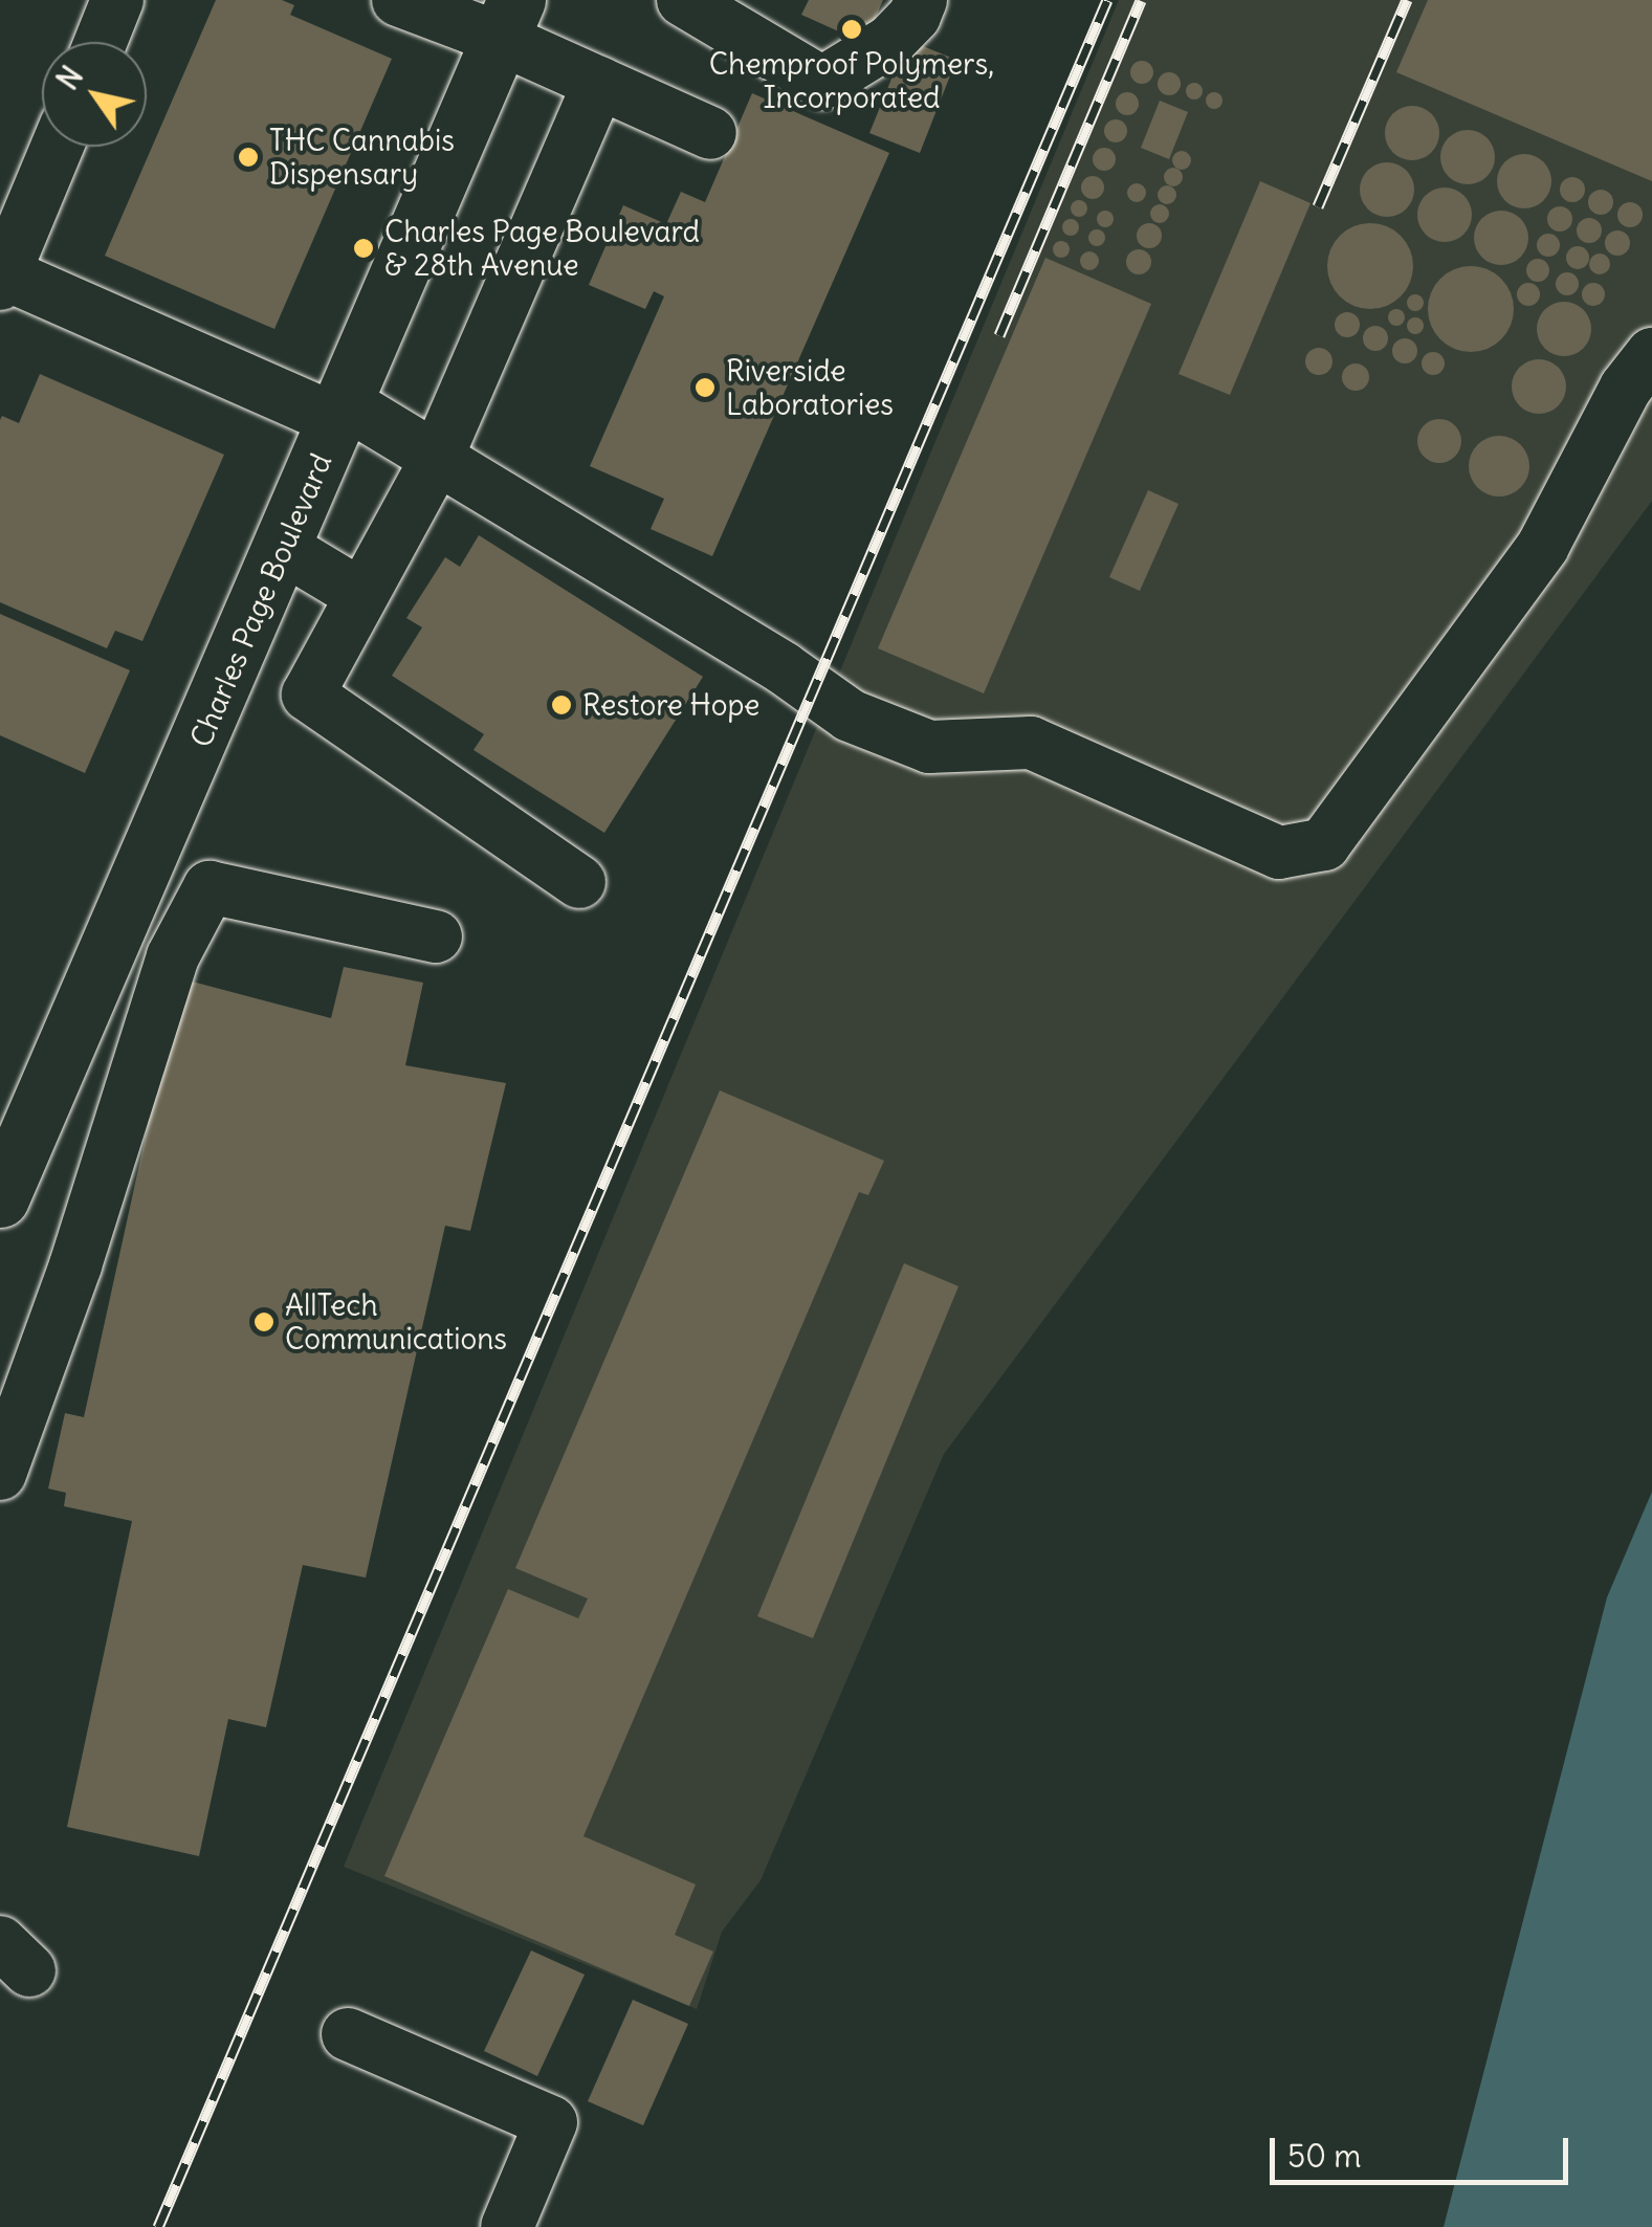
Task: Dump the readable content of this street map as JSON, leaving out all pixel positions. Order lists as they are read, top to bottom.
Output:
{
  "streets": {
    "main road": ["Charles Page Boulevard"]
  },
  "places": [
    "Chemproof Polymers, Incorporated",
    "THC Cannabis Dispensary",
    "Charles Page Boulevard & 28th Avenue",
    "Riverside Laboratories",
    "Restore Hope",
    "AllTech Communications"
  ],
  "scale_bar": "50 m",
  "north": "top left"
}
